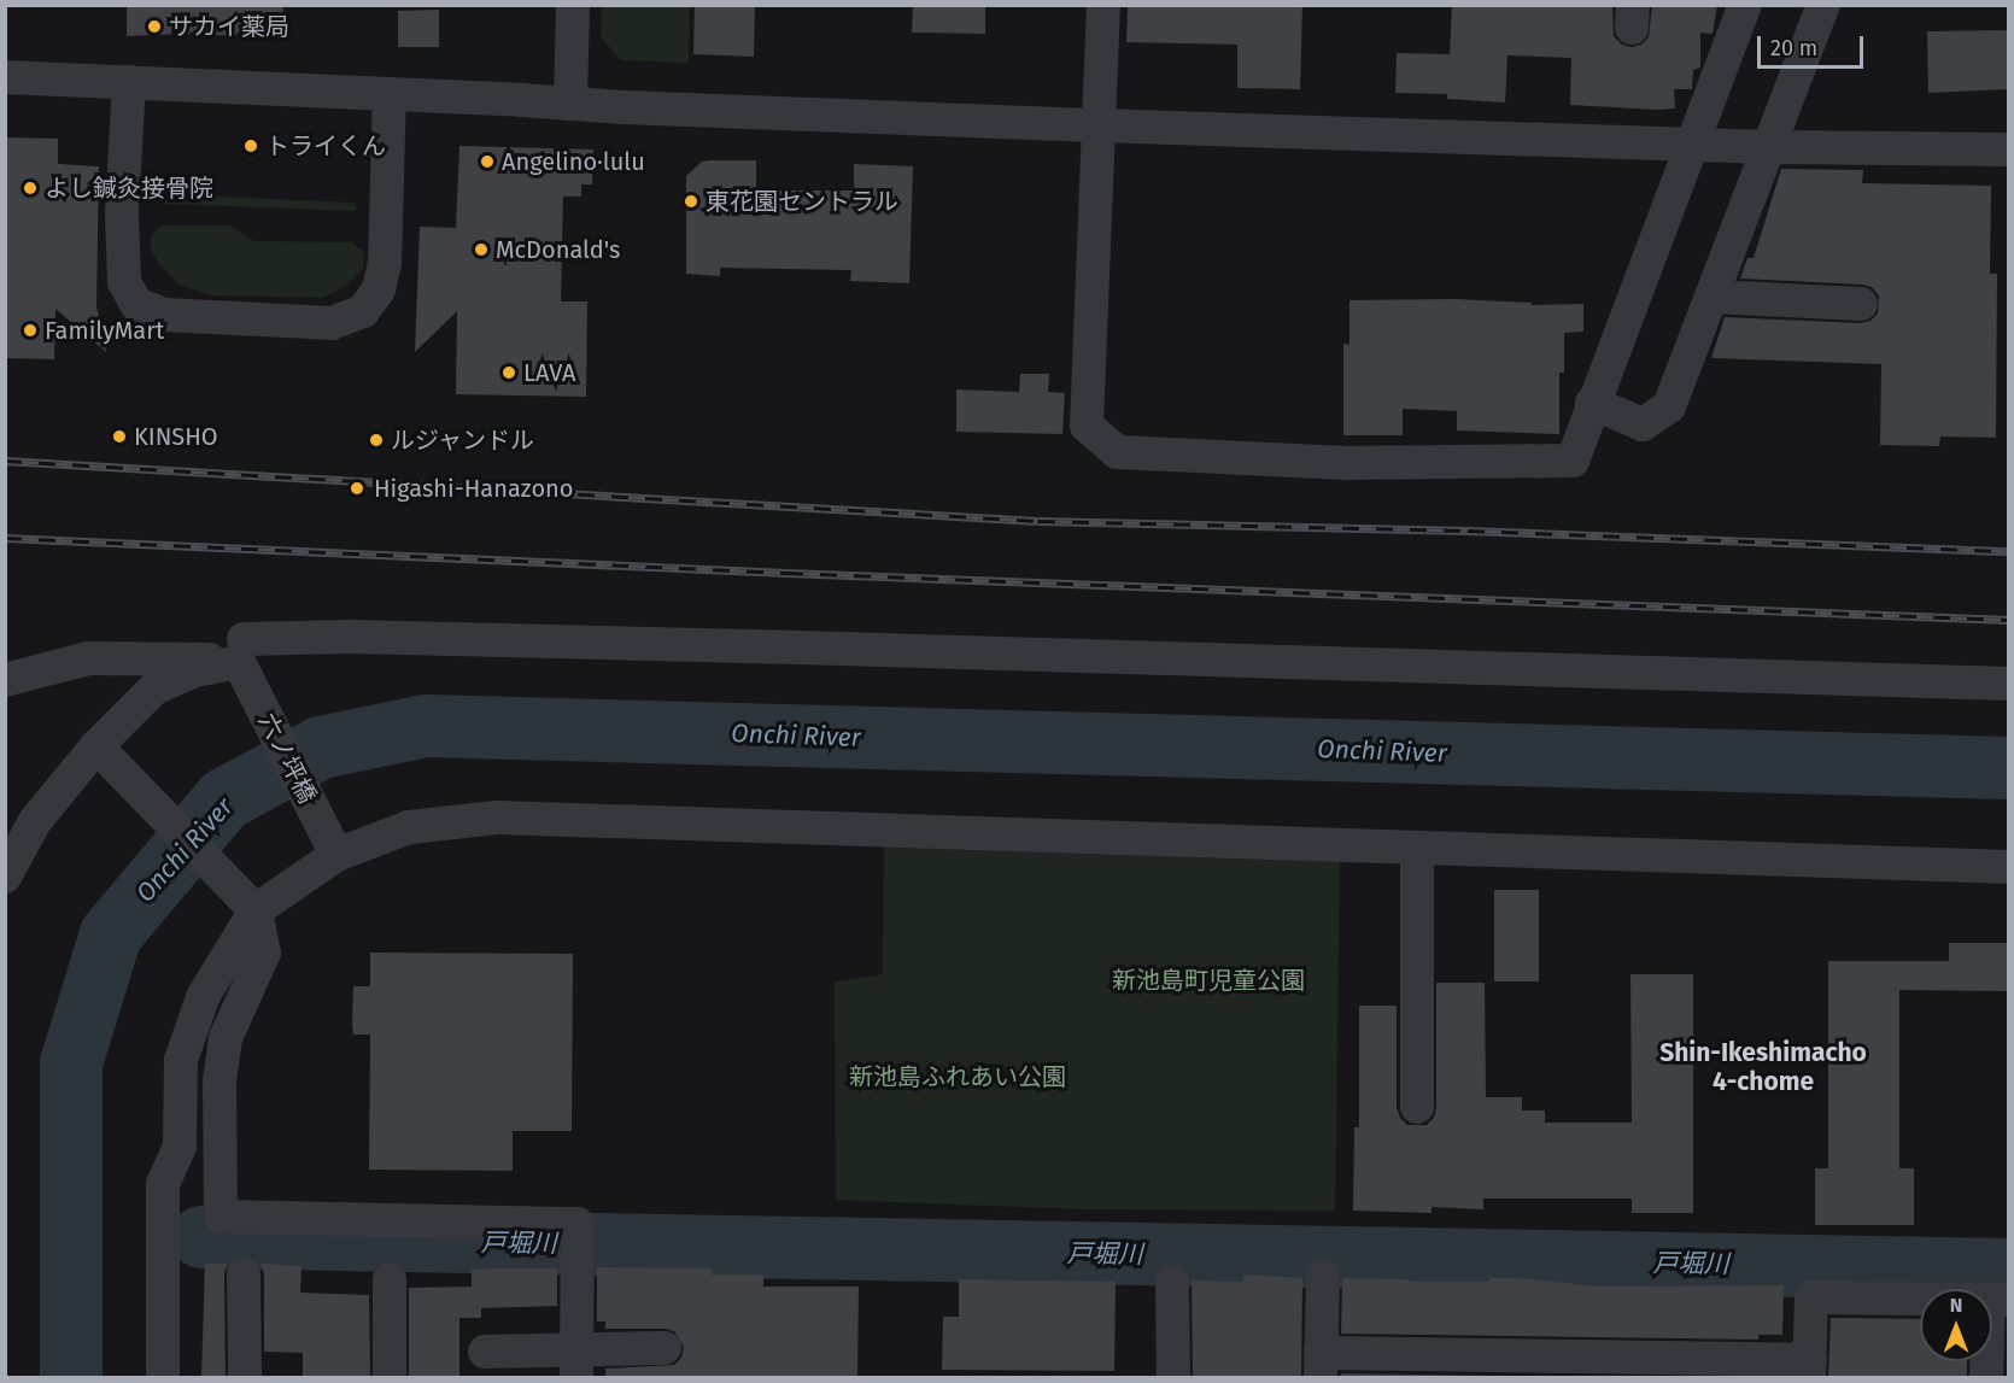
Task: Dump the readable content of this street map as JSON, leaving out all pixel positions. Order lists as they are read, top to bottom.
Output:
{
  "streets": {
    "street": ["六ノ坪橋"]
  },
  "districts": ["Shin-Ikeshimacho 4-chome"],
  "water": ["Onchi River", "戸堀川"],
  "parks": ["新池島町児童公園", "新池島ふれあい公園"],
  "places": [
    "サカイ薬局",
    "トライくん",
    "Angelino·lulu",
    "よし鍼灸接骨院",
    "東花園セントラル",
    "McDonald's",
    "FamilyMart",
    "LAVA",
    "KINSHO",
    "ルジャンドル",
    "Higashi-Hanazono"
  ],
  "scale_bar": "20 m",
  "north": "top"
}
